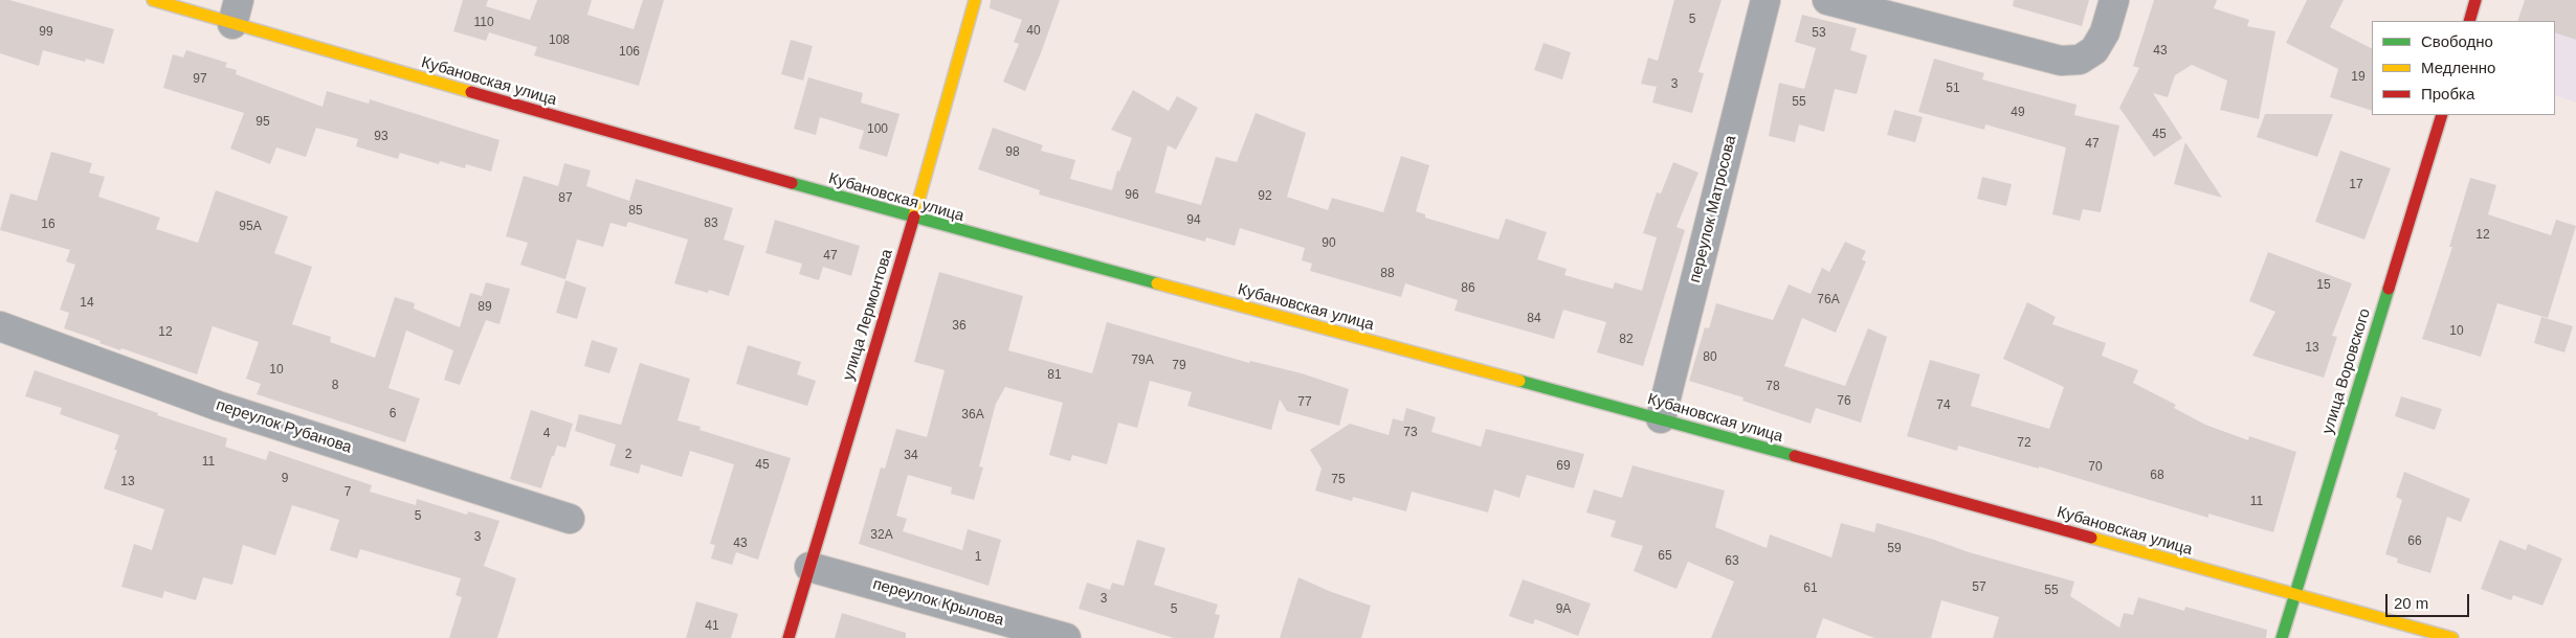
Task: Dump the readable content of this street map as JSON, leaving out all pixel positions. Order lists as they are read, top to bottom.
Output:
{
  "streets": {
    "street": [
      "Кубановская улица",
      "переулок Матросова",
      "улица Лермонтова",
      "улица Воровского",
      "переулок Рубанова",
      "переулок Крылова"
    ]
  },
  "crossings": [
    ["Кубановская улица", "переулок Матросова"],
    ["Кубановская улица", "улица Лермонтова"],
    ["Кубановская улица", "улица Воровского"],
    ["улица Лермонтова", "переулок Крылова"]
  ],
  "house_numbers": [
    "5",
    "110",
    "40",
    "99",
    "53",
    "108",
    "43",
    "106",
    "19",
    "97",
    "3",
    "51",
    "55",
    "49",
    "95",
    "100",
    "45",
    "93",
    "47",
    "98",
    "17",
    "96",
    "92",
    "87",
    "85",
    "94",
    "83",
    "16",
    "95А",
    "12",
    "90",
    "47",
    "88",
    "15",
    "86",
    "76А",
    "14",
    "89",
    "84",
    "36",
    "10",
    "12",
    "82",
    "13",
    "80",
    "79А",
    "79",
    "10",
    "81",
    "8",
    "78",
    "76",
    "77",
    "74",
    "6",
    "36А",
    "73",
    "4",
    "72",
    "2",
    "34",
    "11",
    "45",
    "69",
    "70",
    "68",
    "9",
    "75",
    "13",
    "7",
    "11",
    "5",
    "32А",
    "3",
    "66",
    "43",
    "59",
    "65",
    "1",
    "63",
    "57",
    "61",
    "55",
    "3",
    "5",
    "9А",
    "41"
  ],
  "legend": ["Свободно", "Медленно", "Пробка"],
  "scale_bar": "20 m"
}
